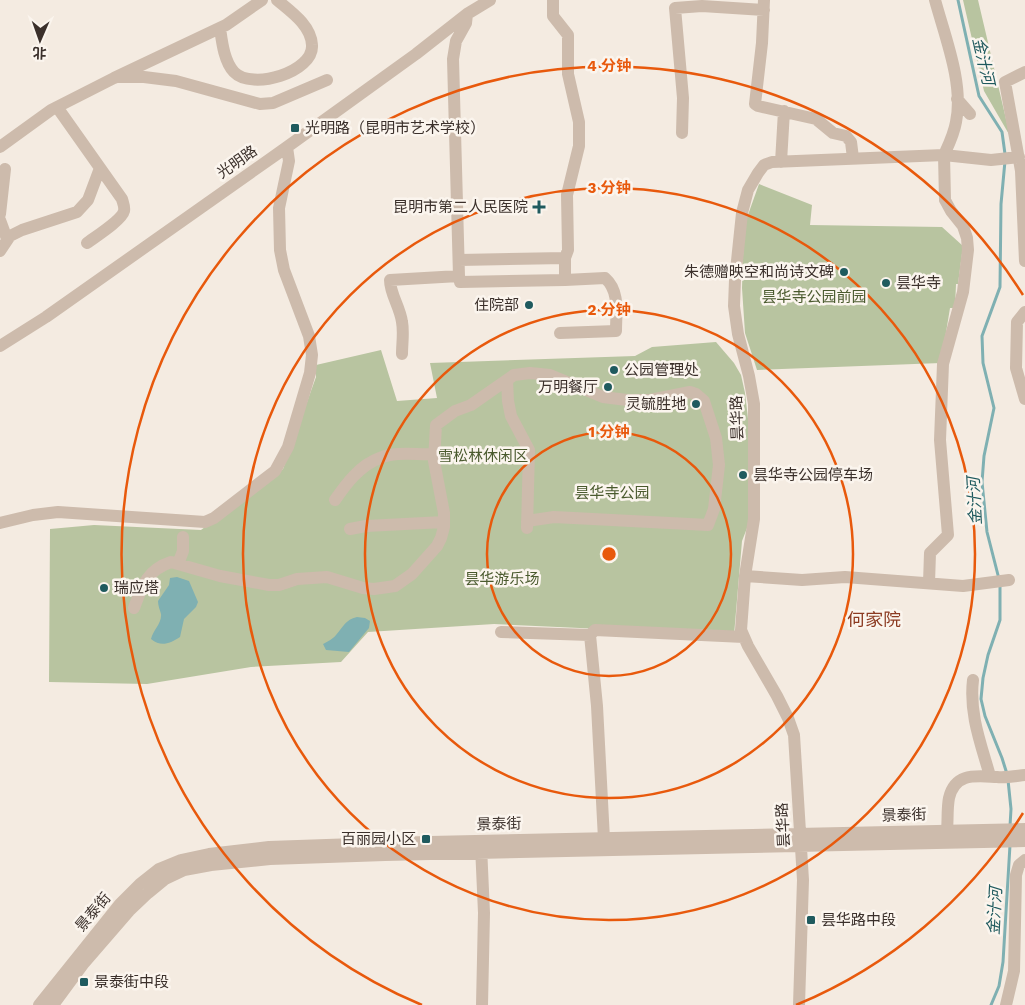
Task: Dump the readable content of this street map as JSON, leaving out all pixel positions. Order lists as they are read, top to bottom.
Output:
{
  "streets": {
    "street": ["光明路", "昙华路", "景泰街"]
  },
  "crossings": [
    ["昙华路", "景泰街"]
  ],
  "districts": ["何家院"],
  "water": ["金汁河"],
  "parks": [
    "昙华寺公园前园",
    "雪松林休闲区",
    "昙华寺公园",
    "昙华游乐场"
  ],
  "places": {
    "transit": [
      "光明路（昆明市艺术学校）",
      "百丽园小区",
      "昙华路中段",
      "景泰街中段"
    ],
    "health": ["昆明市第二人民医院"],
    "other": [
      "朱德赠映空和尚诗文碑",
      "昙华寺",
      "住院部",
      "公园管理处",
      "万明餐厅",
      "灵毓胜地",
      "昙华寺公园停车场",
      "瑞应塔"
    ]
  },
  "north": "bottom",
  "rings": [
    "4 分钟",
    "3 分钟",
    "2 分钟",
    "1 分钟"
  ]
}
